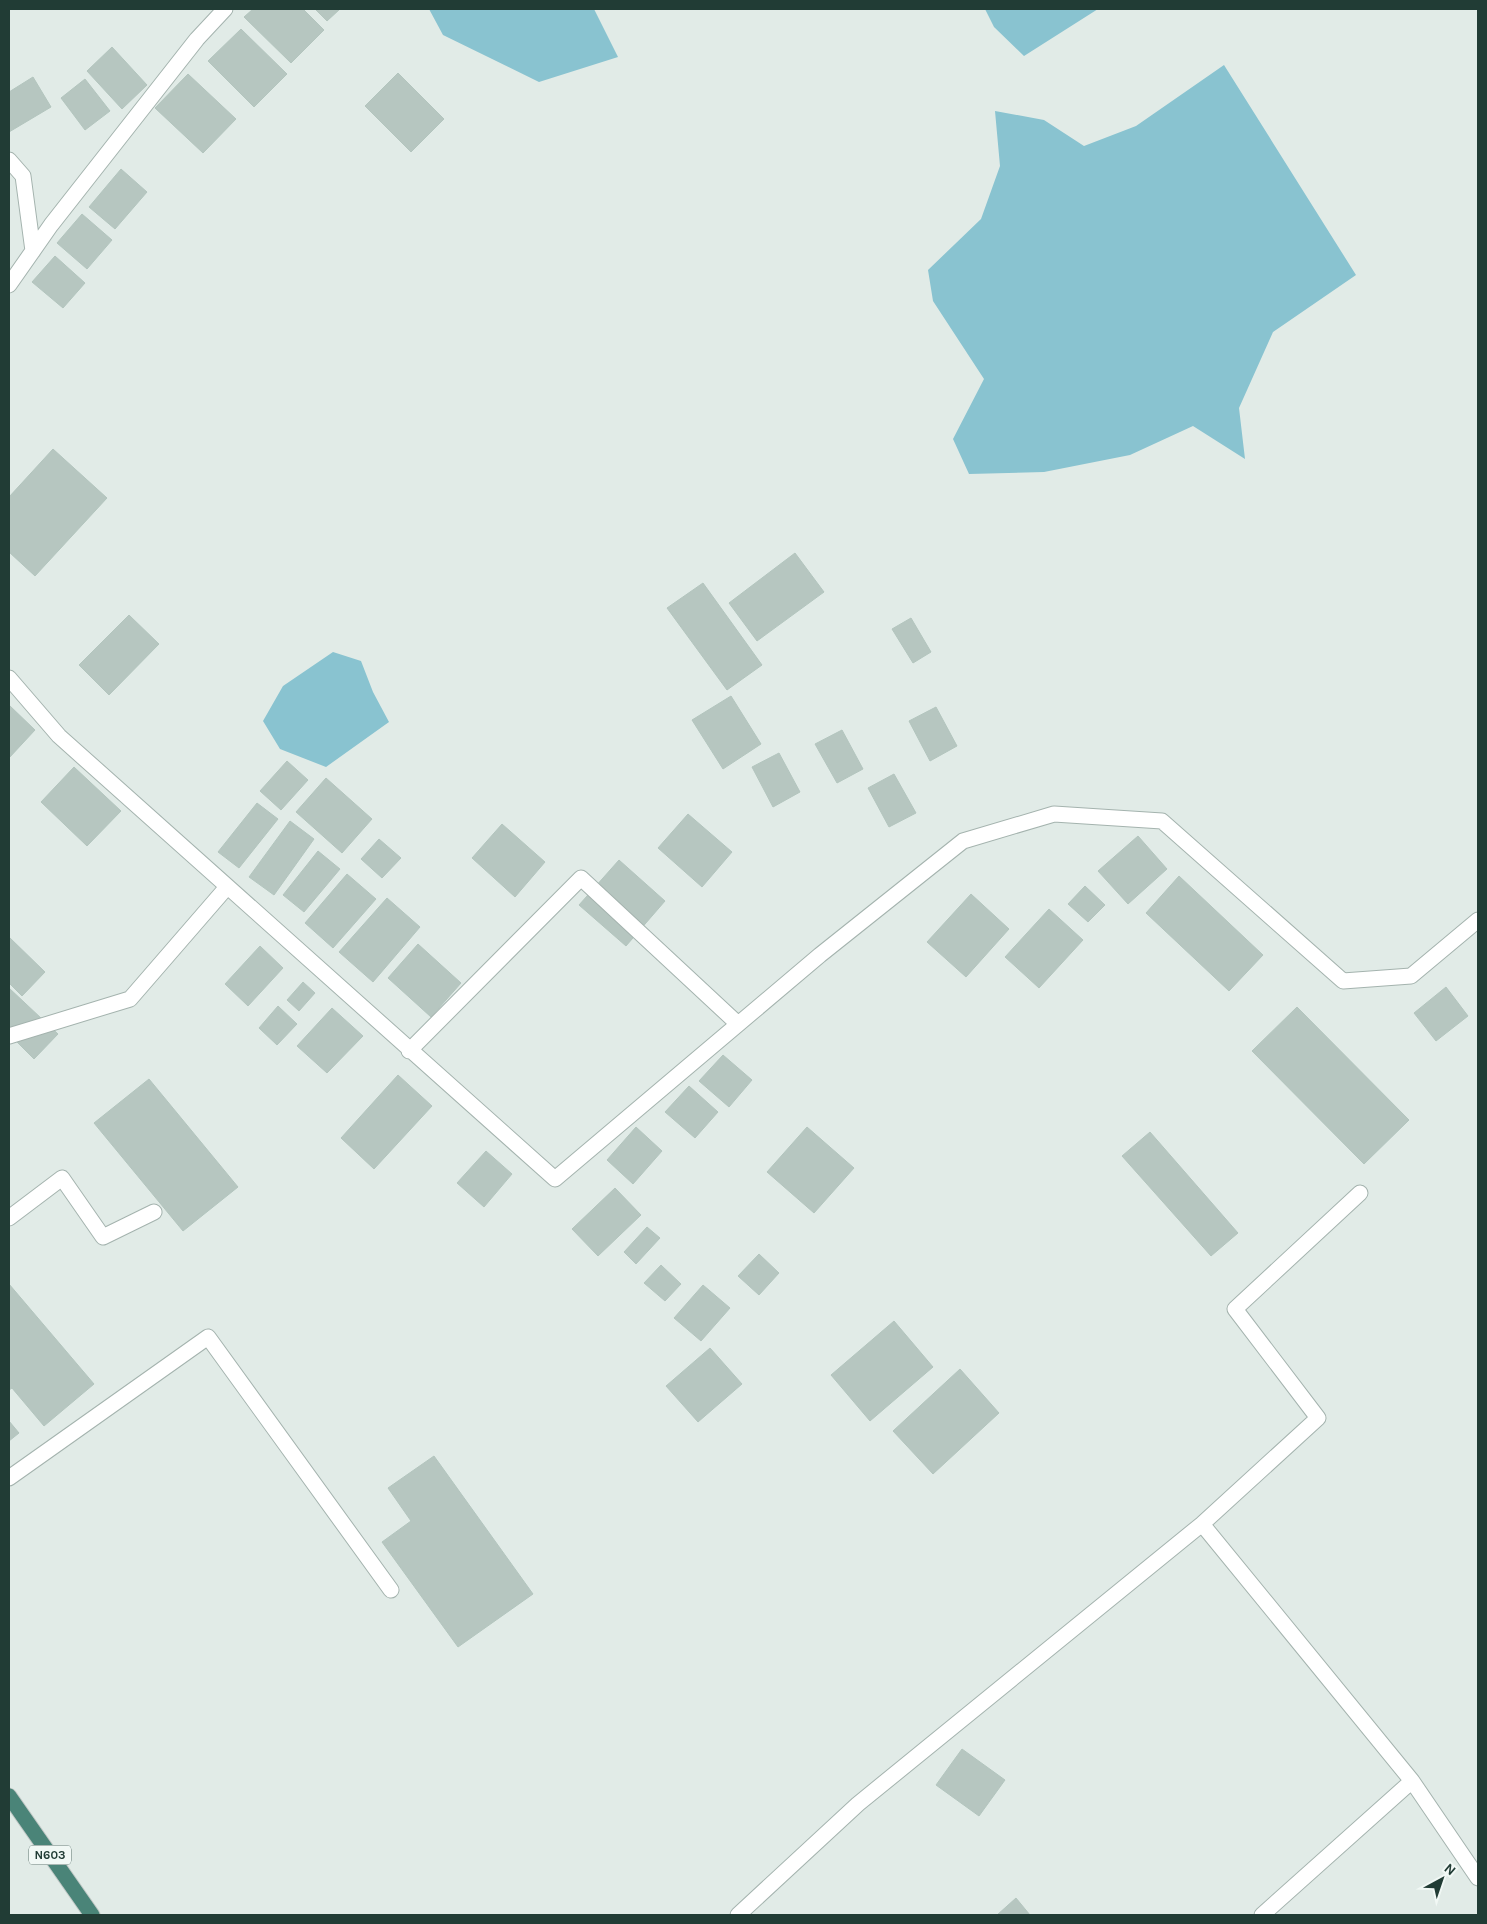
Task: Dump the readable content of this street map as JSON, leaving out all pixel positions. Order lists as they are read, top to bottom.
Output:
{
  "streets": {
    "highway": ["N603"]
  },
  "north": "top right"
}
